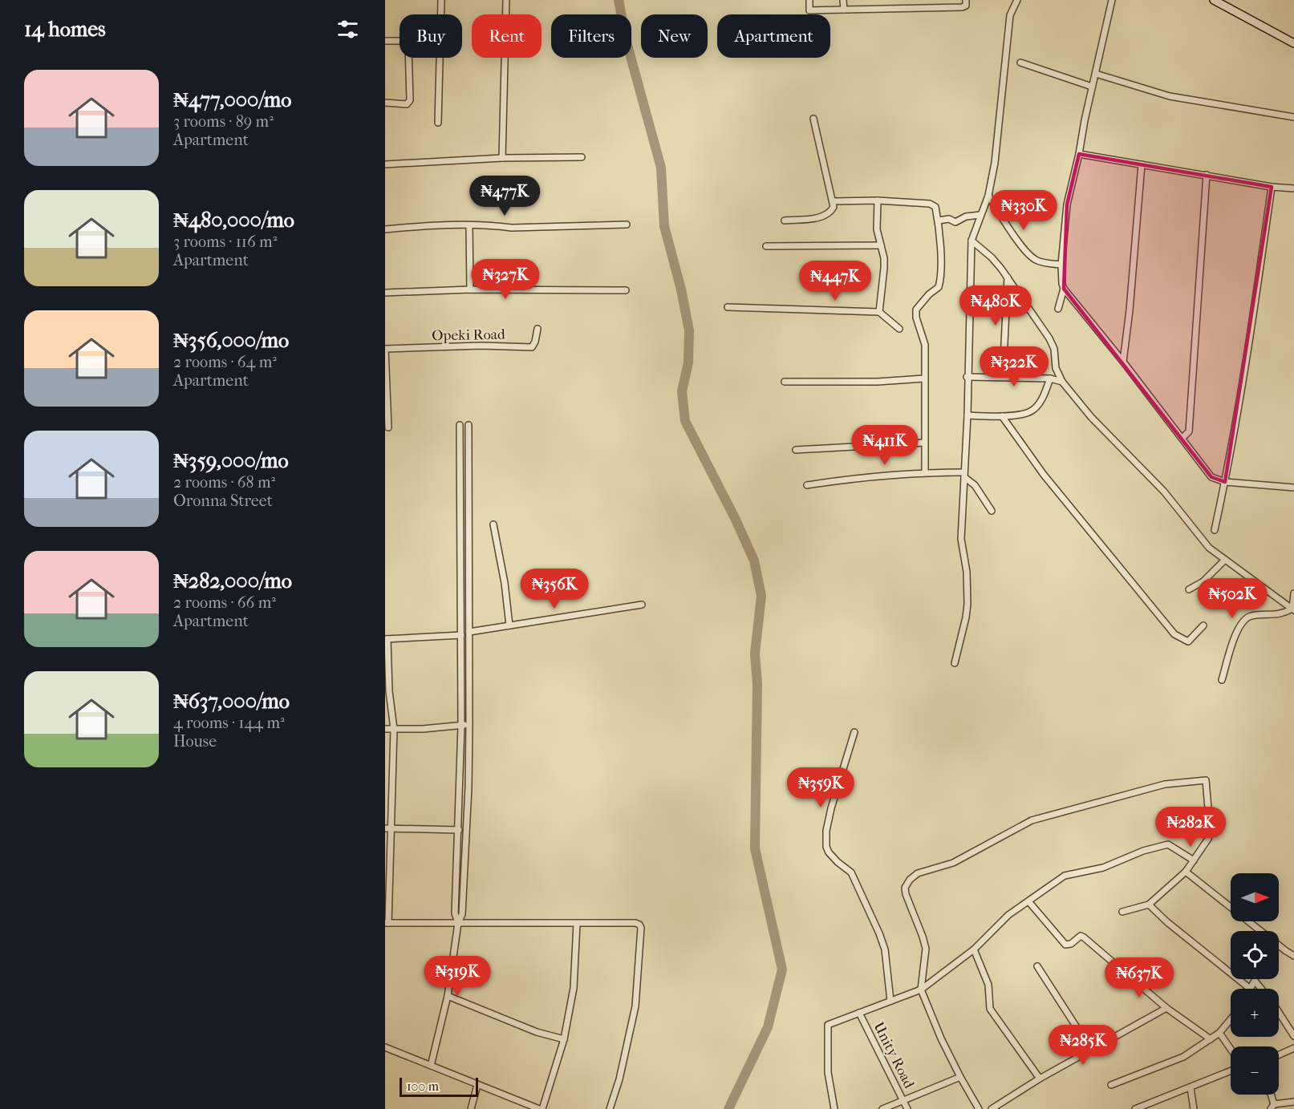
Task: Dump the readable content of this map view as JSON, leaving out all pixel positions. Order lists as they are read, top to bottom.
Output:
{
  "streets": {
    "street": ["Opeki Road", "Unity Road"]
  },
  "scale_bar": "100 m",
  "north": "right",
  "page": {
    "heading": "14 homes",
    "chip": [
      "Buy",
      "Rent",
      "Filters",
      "New",
      "Apartment"
    ],
    "list": [
      {
        "name": "₦477,000/mo",
        "note": "3 rooms · 89 m² · Apartment"
      },
      {
        "name": "₦480,000/mo",
        "note": "3 rooms · 116 m² · Apartment"
      },
      {
        "name": "₦356,000/mo",
        "note": "2 rooms · 64 m² · Apartment"
      },
      {
        "name": "₦359,000/mo",
        "note": "2 rooms · 68 m² · Oronna Street"
      },
      {
        "name": "₦282,000/mo",
        "note": "2 rooms · 66 m² · Apartment"
      },
      {
        "name": "₦637,000/mo",
        "note": "4 rooms · 144 m² · House"
      }
    ],
    "price": [
      "₦477K",
      "₦330K",
      "₦327K",
      "₦447K",
      "₦480K",
      "₦322K",
      "₦411K",
      "₦356K",
      "₦502K",
      "₦359K",
      "₦282K",
      "₦319K",
      "₦637K",
      "₦285K"
    ],
    "map_buttons": ["+", "−"],
    "scale": "100 m"
  }
}
